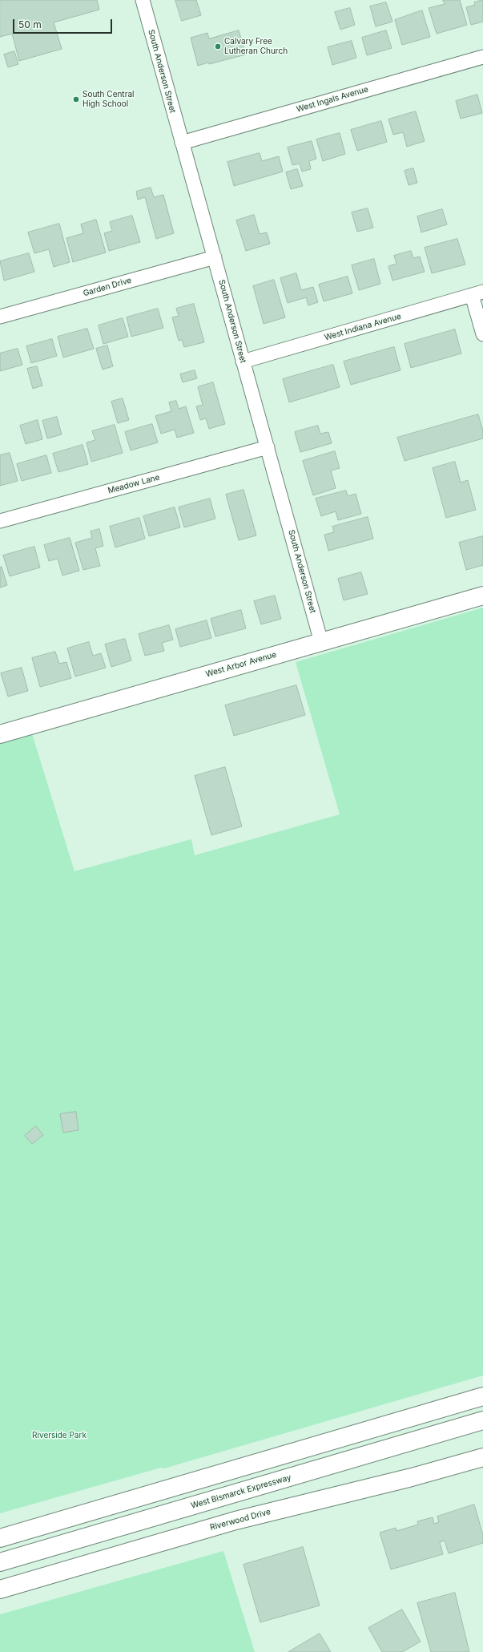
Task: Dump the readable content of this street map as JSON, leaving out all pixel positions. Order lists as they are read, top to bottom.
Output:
{
  "streets": {
    "main road": ["West Arbor Avenue", "West Bismarck Expressway", "Riverwood Drive"],
    "street": [
      "South Anderson Street",
      "West Ingals Avenue",
      "Garden Drive",
      "West Indiana Avenue",
      "Meadow Lane"
    ]
  },
  "crossings": [
    ["South Anderson Street", "West Ingals Avenue"],
    ["South Anderson Street", "Garden Drive"],
    ["South Anderson Street", "West Indiana Avenue"],
    ["South Anderson Street", "Meadow Lane"],
    ["South Anderson Street", "West Arbor Avenue"]
  ],
  "parks": ["Riverside Park"],
  "places": ["Calvary Free Lutheran Church", "South Central High School"],
  "scale_bar": "50 m"
}
